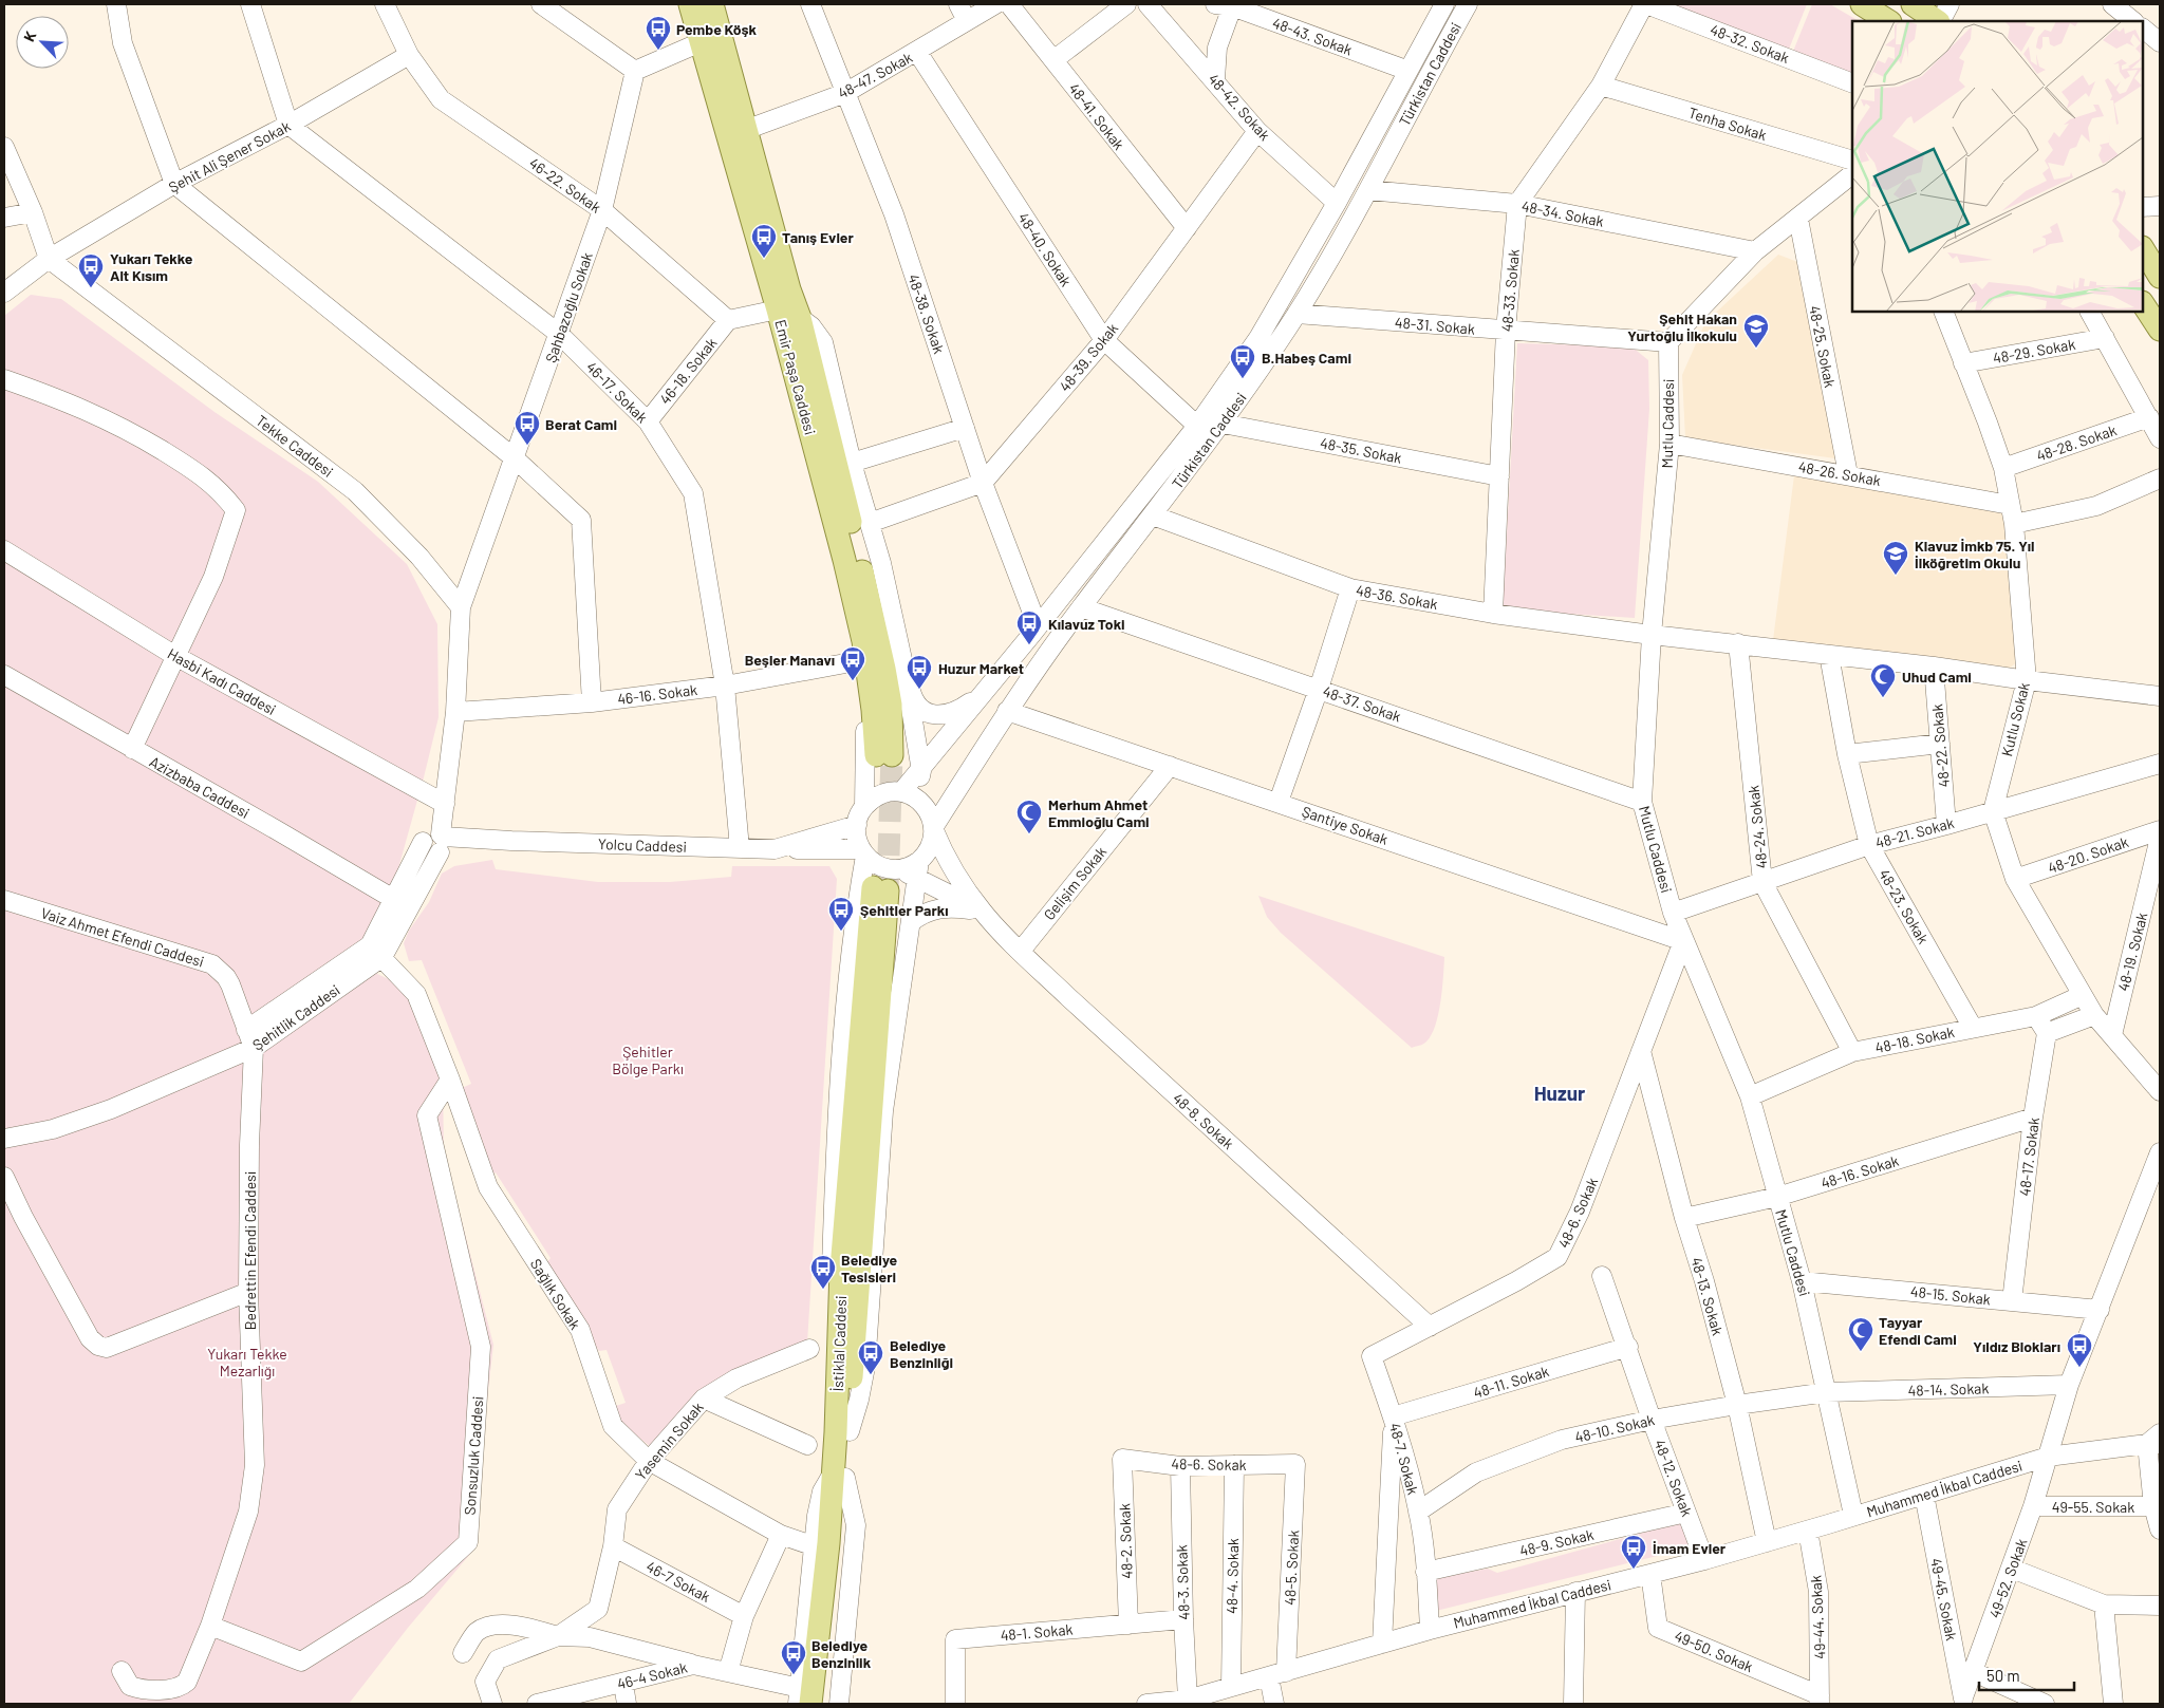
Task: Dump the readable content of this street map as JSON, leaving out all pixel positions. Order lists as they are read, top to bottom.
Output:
{
  "streets": {
    "main road": ["Emir Paşa Caddesi", "İstiklal Caddesi"],
    "street": [
      "48-43. Sokak",
      "48-32. Sokak",
      "Türkistan Caddesi",
      "48-47. Sokak",
      "48-42. Sokak",
      "48-41. Sokak",
      "Tenha Sokak",
      "Şehit Ali Şener Sokak",
      "46-22. Sokak",
      "48-34. Sokak",
      "48-40. Sokak",
      "48-33. Sokak",
      "Şahbazoğlu Sokak",
      "48-38. Sokak",
      "48-31. Sokak",
      "48-25. Sokak",
      "48-29. Sokak",
      "48-39. Sokak",
      "46-18. Sokak",
      "46-17. Sokak",
      "Mutlu Caddesi",
      "48-28. Sokak",
      "Tekke Caddesi",
      "48-35. Sokak",
      "48-26. Sokak",
      "48-36. Sokak",
      "Hasbi Kadı Caddesi",
      "46-16. Sokak",
      "48-37. Sokak",
      "Kutlu Sokak",
      "48-22. Sokak",
      "Azizbaba Caddesi",
      "Şantiye Sokak",
      "48-24. Sokak",
      "48-21. Sokak",
      "Yolcu Caddesi",
      "48-20. Sokak",
      "Gelişim Sokak",
      "48-23. Sokak",
      "Vaiz Ahmet Efendi Caddesi",
      "48-19. Sokak",
      "Şehitlik Caddesi",
      "48-18. Sokak",
      "48-8. Sokak",
      "48-17. Sokak",
      "48-16. Sokak",
      "48-6. Sokak",
      "Bedrettin Efendi Caddesi",
      "Sağlık Sokak",
      "48-15. Sokak",
      "48-13. Sokak",
      "48-11. Sokak",
      "48-14. Sokak",
      "48-10. Sokak",
      "Yasemin Sokak",
      "Sonsuzluk Caddesi",
      "48-7. Sokak",
      "48-12. Sokak",
      "Muhammed İkbal Caddesi",
      "49-55. Sokak",
      "48-2. Sokak",
      "48-9. Sokak",
      "48-5. Sokak",
      "48-4. Sokak",
      "49-52. Sokak",
      "46-7 Sokak",
      "48-3. Sokak",
      "49-45. Sokak",
      "49-44. Sokak",
      "48-1. Sokak",
      "49-50. Sokak",
      "46-4 Sokak"
    ]
  },
  "crossings": [
    ["48-43. Sokak", "Türkistan Caddesi"],
    ["48-32. Sokak", "48-33. Sokak"],
    ["Türkistan Caddesi", "48-42. Sokak"],
    ["Türkistan Caddesi", "48-34. Sokak"],
    ["Türkistan Caddesi", "48-40. Sokak"],
    ["Türkistan Caddesi", "48-38. Sokak"],
    ["Türkistan Caddesi", "48-31. Sokak"],
    ["Türkistan Caddesi", "48-35. Sokak"],
    ["Türkistan Caddesi", "48-36. Sokak"],
    ["Türkistan Caddesi", "48-37. Sokak"],
    ["Türkistan Caddesi", "Şantiye Sokak"],
    ["Türkistan Caddesi", "Yolcu Caddesi"],
    ["48-47. Sokak", "48-40. Sokak"],
    ["48-47. Sokak", "48-38. Sokak"],
    ["48-47. Sokak", "Emir Paşa Caddesi"],
    ["48-42. Sokak", "48-39. Sokak"],
    ["48-41. Sokak", "48-39. Sokak"],
    ["Tenha Sokak", "48-33. Sokak"],
    ["Şehit Ali Şener Sokak", "46-22. Sokak"],
    ["Şehit Ali Şener Sokak", "46-17. Sokak"],
    ["Şehit Ali Şener Sokak", "Tekke Caddesi"],
    ["46-22. Sokak", "Şahbazoğlu Sokak"],
    ["46-22. Sokak", "46-18. Sokak"],
    ["48-34. Sokak", "48-33. Sokak"],
    ["48-40. Sokak", "48-39. Sokak"],
    ["48-33. Sokak", "48-31. Sokak"],
    ["48-33. Sokak", "48-35. Sokak"],
    ["48-33. Sokak", "48-36. Sokak"],
    ["Şahbazoğlu Sokak", "46-17. Sokak"],
    ["Şahbazoğlu Sokak", "Tekke Caddesi"],
    ["48-38. Sokak", "48-39. Sokak"],
    ["48-31. Sokak", "Mutlu Caddesi"],
    ["48-25. Sokak", "48-26. Sokak"],
    ["48-29. Sokak", "Kutlu Sokak"],
    ["46-18. Sokak", "46-17. Sokak"],
    ["46-17. Sokak", "46-16. Sokak"],
    ["46-17. Sokak", "Yolcu Caddesi"],
    ["Mutlu Caddesi", "48-26. Sokak"],
    ["Mutlu Caddesi", "48-36. Sokak"],
    ["Mutlu Caddesi", "48-37. Sokak"],
    ["Mutlu Caddesi", "Şantiye Sokak"],
    ["Mutlu Caddesi", "48-21. Sokak"],
    ["Mutlu Caddesi", "48-18. Sokak"],
    ["Mutlu Caddesi", "48-16. Sokak"],
    ["Mutlu Caddesi", "48-6. Sokak"],
    ["Mutlu Caddesi", "48-15. Sokak"],
    ["Mutlu Caddesi", "48-14. Sokak"],
    ["Mutlu Caddesi", "48-10. Sokak"],
    ["Mutlu Caddesi", "Muhammed İkbal Caddesi"],
    ["48-28. Sokak", "Kutlu Sokak"],
    ["48-26. Sokak", "Kutlu Sokak"],
    ["48-36. Sokak", "Kutlu Sokak"],
    ["48-36. Sokak", "48-22. Sokak"],
    ["48-36. Sokak", "48-24. Sokak"],
    ["48-36. Sokak", "48-23. Sokak"],
    ["Kutlu Sokak", "48-21. Sokak"],
    ["48-22. Sokak", "48-21. Sokak"],
    ["Azizbaba Caddesi", "Şehitlik Caddesi"],
    ["Şantiye Sokak", "Gelişim Sokak"],
    ["Şantiye Sokak", "48-6. Sokak"],
    ["48-24. Sokak", "48-21. Sokak"],
    ["48-24. Sokak", "48-18. Sokak"],
    ["48-21. Sokak", "48-23. Sokak"],
    ["Yolcu Caddesi", "Şehitlik Caddesi"],
    ["Gelişim Sokak", "48-8. Sokak"],
    ["48-23. Sokak", "48-18. Sokak"],
    ["Vaiz Ahmet Efendi Caddesi", "Şehitlik Caddesi"],
    ["Vaiz Ahmet Efendi Caddesi", "Bedrettin Efendi Caddesi"],
    ["Şehitlik Caddesi", "Bedrettin Efendi Caddesi"],
    ["Şehitlik Caddesi", "Sağlık Sokak"],
    ["48-8. Sokak", "48-6. Sokak"],
    ["48-17. Sokak", "48-16. Sokak"],
    ["48-17. Sokak", "48-15. Sokak"],
    ["48-16. Sokak", "48-13. Sokak"],
    ["48-6. Sokak", "48-13. Sokak"],
    ["48-6. Sokak", "48-11. Sokak"],
    ["48-6. Sokak", "48-7. Sokak"],
    ["48-6. Sokak", "48-2. Sokak"],
    ["48-6. Sokak", "48-5. Sokak"],
    ["48-6. Sokak", "48-4. Sokak"],
    ["48-6. Sokak", "48-3. Sokak"],
    ["Bedrettin Efendi Caddesi", "Sonsuzluk Caddesi"],
    ["Sağlık Sokak", "Yasemin Sokak"],
    ["Sağlık Sokak", "Sonsuzluk Caddesi"],
    ["48-15. Sokak", "49-52. Sokak"],
    ["48-13. Sokak", "48-10. Sokak"],
    ["48-13. Sokak", "Muhammed İkbal Caddesi"],
    ["İstiklal Caddesi", "46-4 Sokak"],
    ["48-11. Sokak", "48-7. Sokak"],
    ["48-11. Sokak", "48-12. Sokak"],
    ["48-14. Sokak", "48-10. Sokak"],
    ["48-14. Sokak", "49-52. Sokak"],
    ["48-10. Sokak", "48-7. Sokak"],
    ["48-10. Sokak", "48-12. Sokak"],
    ["Yasemin Sokak", "46-7 Sokak"],
    ["48-7. Sokak", "Muhammed İkbal Caddesi"],
    ["48-7. Sokak", "48-9. Sokak"],
    ["48-12. Sokak", "Muhammed İkbal Caddesi"],
    ["48-12. Sokak", "48-9. Sokak"],
    ["Muhammed İkbal Caddesi", "48-5. Sokak"],
    ["Muhammed İkbal Caddesi", "48-4. Sokak"],
    ["Muhammed İkbal Caddesi", "49-52. Sokak"],
    ["Muhammed İkbal Caddesi", "48-3. Sokak"],
    ["Muhammed İkbal Caddesi", "49-45. Sokak"],
    ["Muhammed İkbal Caddesi", "49-44. Sokak"],
    ["Muhammed İkbal Caddesi", "49-50. Sokak"],
    ["49-55. Sokak", "49-52. Sokak"],
    ["48-2. Sokak", "48-1. Sokak"],
    ["49-52. Sokak", "49-45. Sokak"],
    ["48-3. Sokak", "48-1. Sokak"],
    ["49-44. Sokak", "49-50. Sokak"]
  ],
  "districts": ["Huzur"],
  "parks": ["Şehitler Bölge Parkı", "Yukarı Tekke Mezarlığı"],
  "places": {
    "bus stop": [
      "Pembe Köşk",
      "Tanış Evler",
      "Yukarı Tekke Alt Kısım",
      "B.Habeş Cami",
      "Berat Cami",
      "Kılavuz Toki",
      "Beşler Manavı",
      "Huzur Market",
      "Şehitler Parkı",
      "Belediye Tesisleri",
      "Yıldız Blokları",
      "Belediye Benzinliği",
      "İmam Evler",
      "Belediye Benzinlik"
    ],
    "school or university": ["Şehit Hakan Yurtoğlu İlkokulu", "Klavuz İmkb 75. Yıl İlköğretim Okulu"],
    "mosque": ["Uhud Cami", "Merhum Ahmet Emmioğlu Cami", "Tayyar Efendi Cami"]
  },
  "scale_bar": "50 m",
  "north": "top left"
}
